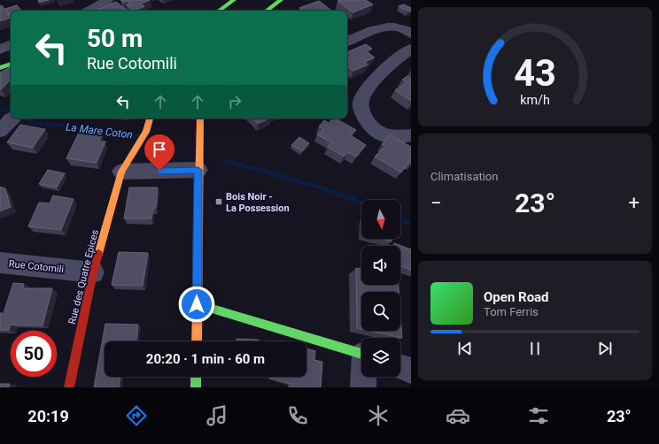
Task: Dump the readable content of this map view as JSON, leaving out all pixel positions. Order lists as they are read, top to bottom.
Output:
{
  "streets": {
    "street": ["Rue Cotomili", "Rue des Quatre Epices"]
  },
  "crossings": [
    ["Rue Cotomili", "Rue des Quatre Epices"]
  ],
  "water": ["La Mare Coton"],
  "places": {
    "transit": ["Bois Noir - La Possession"]
  },
  "north": "bottom",
  "page": {
    "turn": ["50 m", "Rue Cotomili"],
    "tile": "Climatisation",
    "heat": ["−", "23°", "+"],
    "song": ["Open Road", "Tom Ferris"],
    "limit": "50",
    "trip": "20:20 · 1 min · 60 m",
    "tabs": ["20:19", "23°"],
    "gauge": ["43", "km/h"]
  }
}
